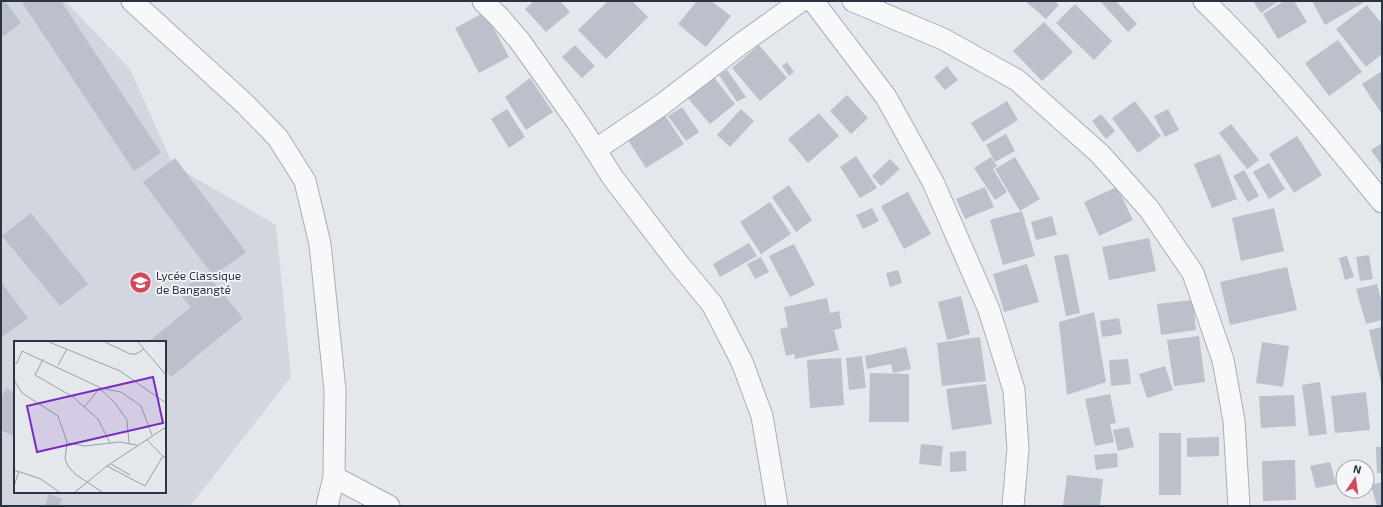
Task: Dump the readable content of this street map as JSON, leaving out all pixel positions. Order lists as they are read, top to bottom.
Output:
{
  "places": {
    "school or university": ["Lycée Classique de Bangangté"]
  },
  "north": "top"
}
